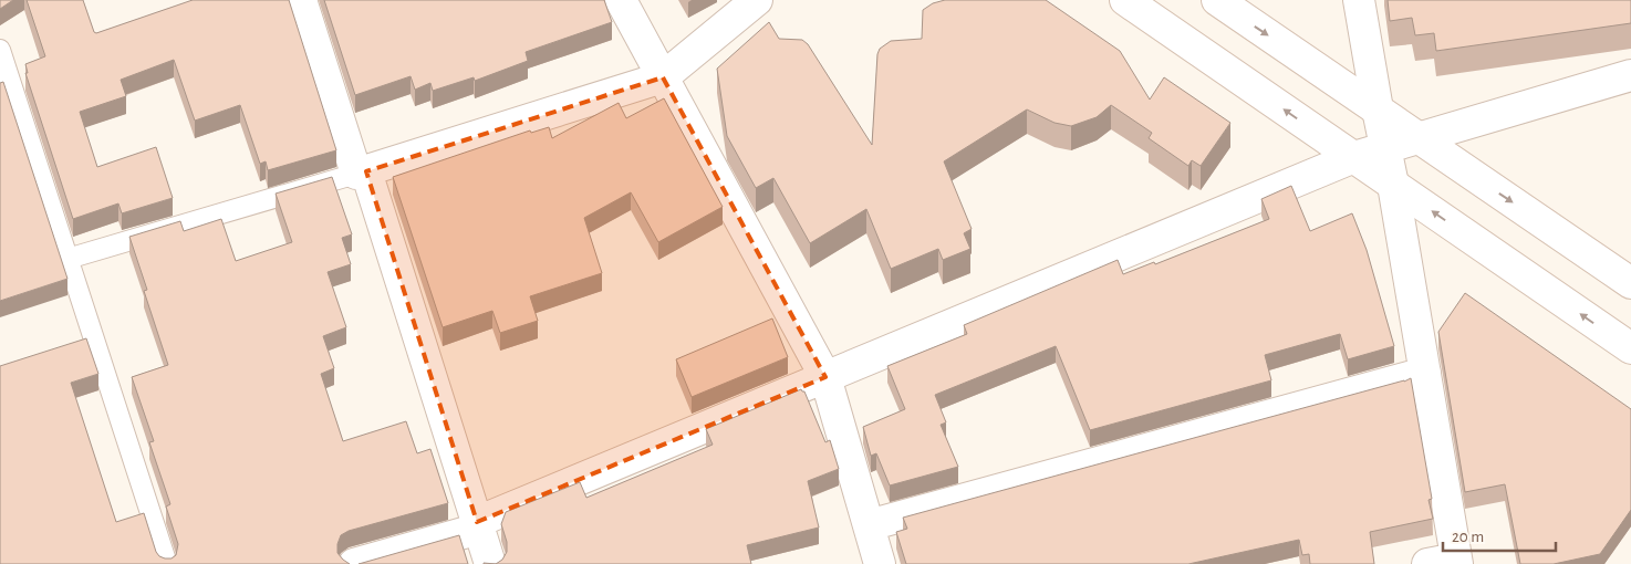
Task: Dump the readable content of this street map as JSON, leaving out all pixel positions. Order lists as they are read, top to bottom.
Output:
{
  "scale_bar": "20 m"
}
